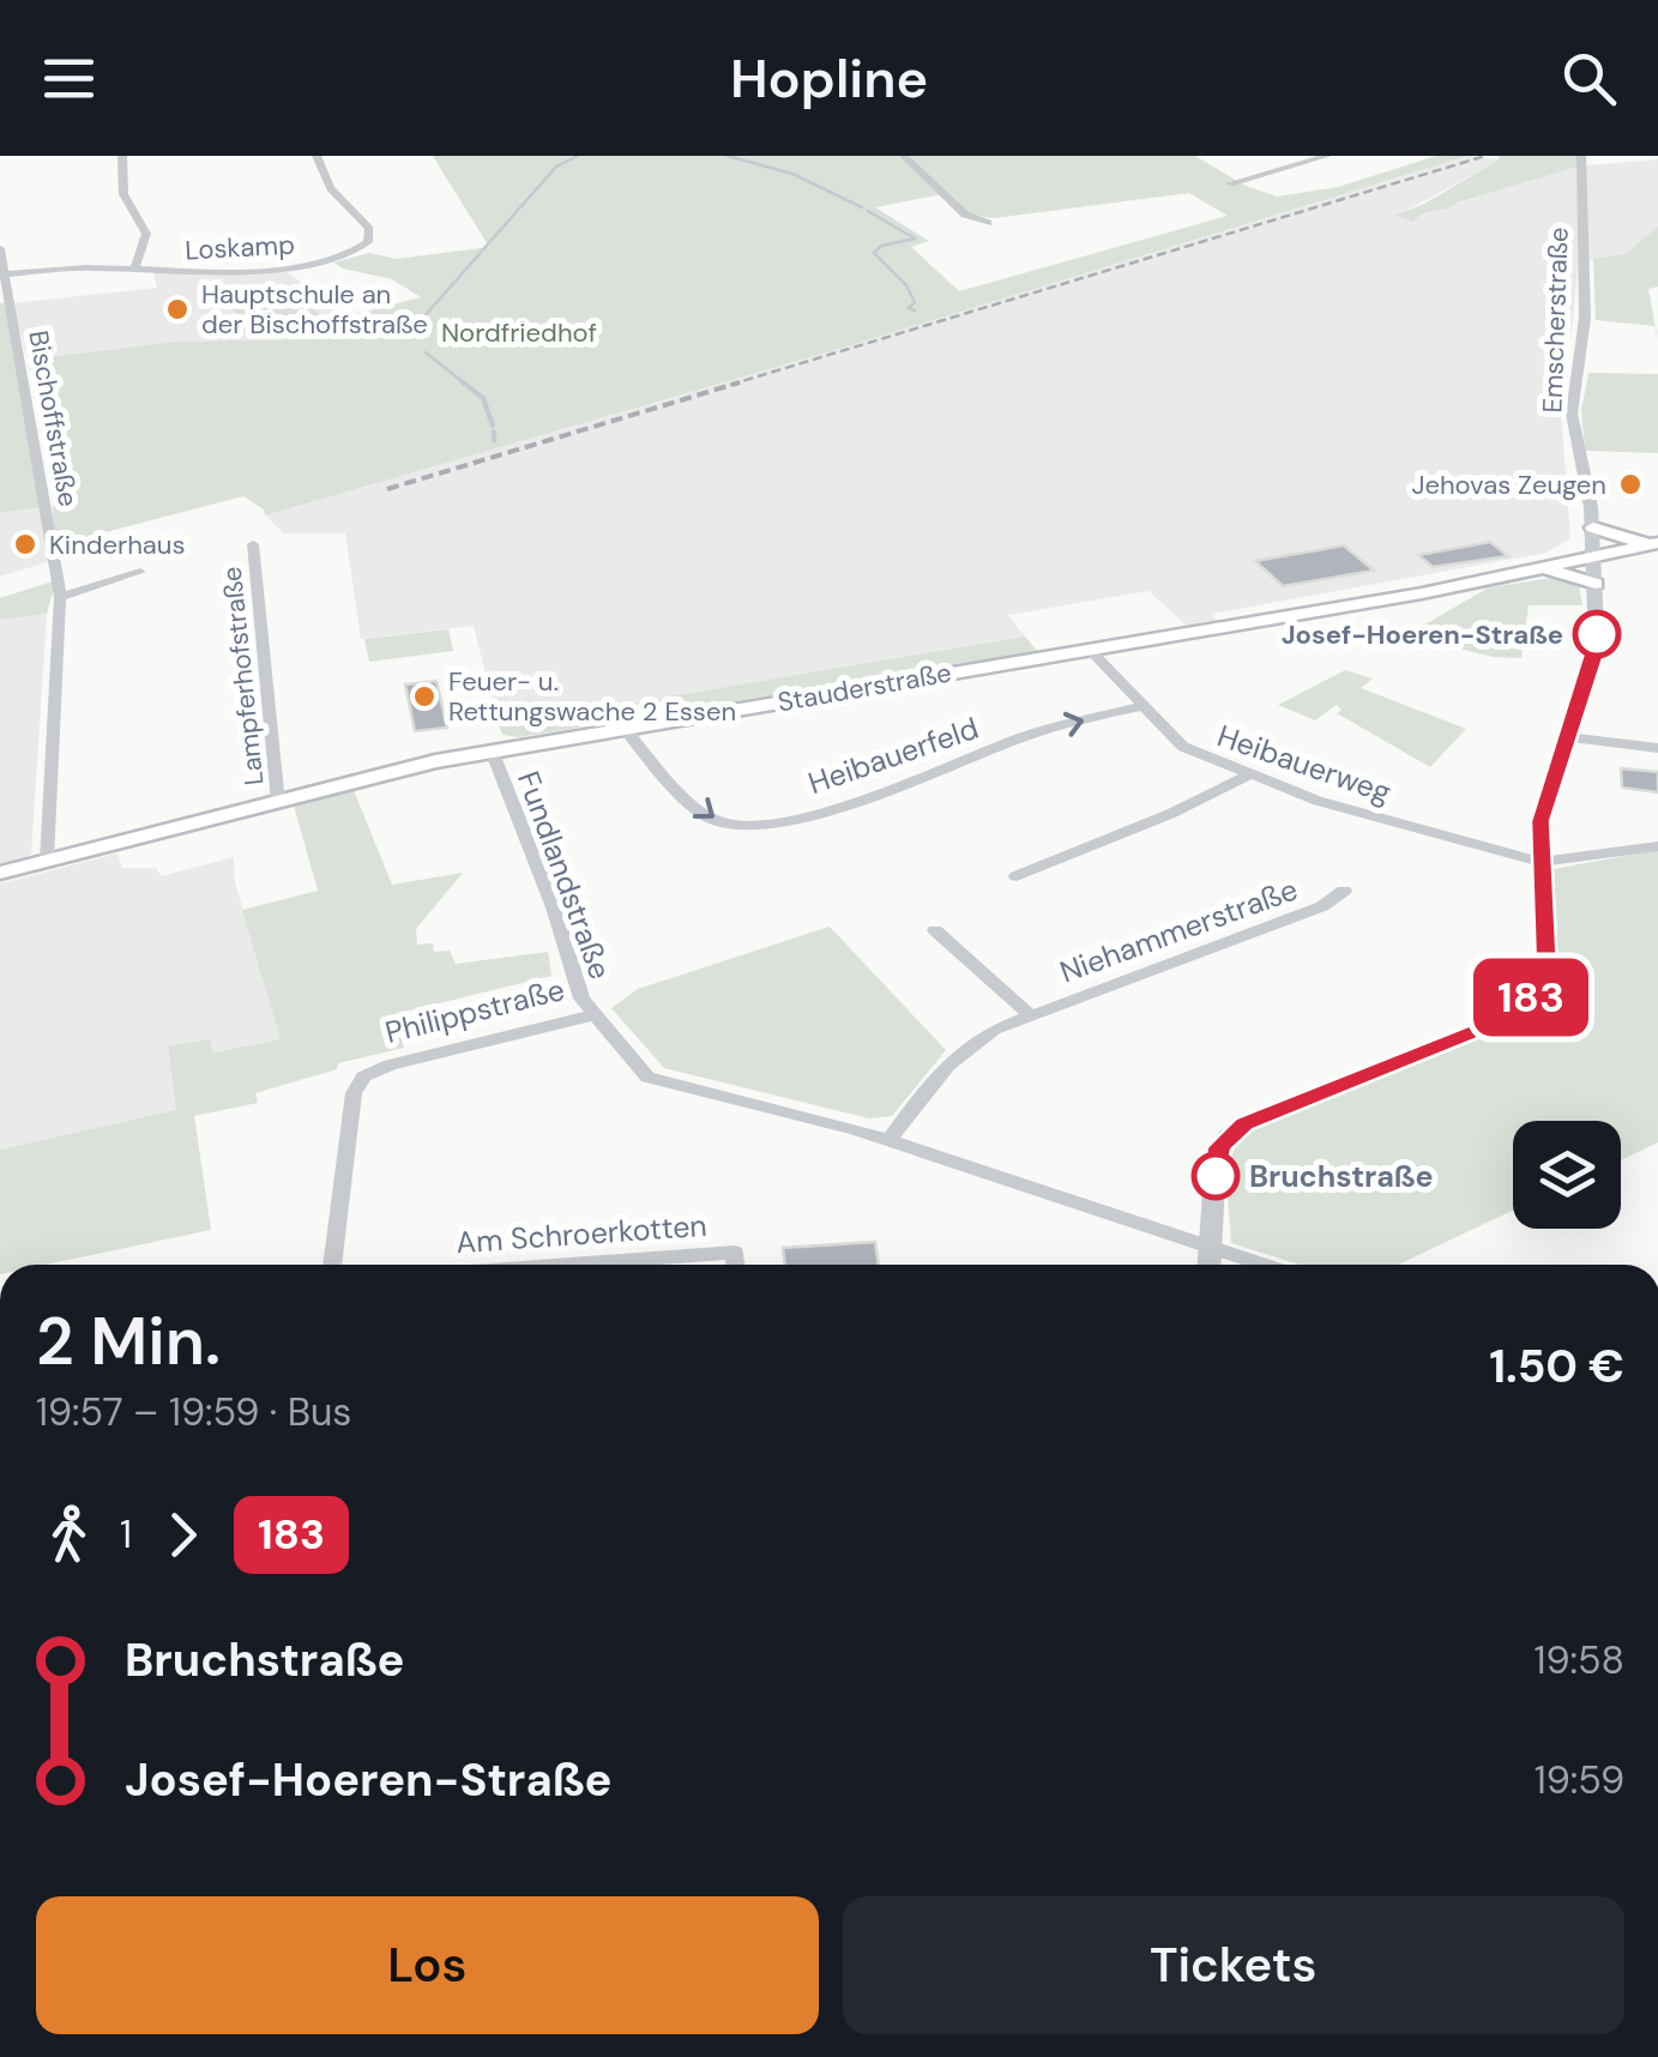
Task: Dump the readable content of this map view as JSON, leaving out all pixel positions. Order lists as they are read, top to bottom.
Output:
{
  "streets": {
    "main road": ["Stauderstraße"],
    "street": [
      "Loskamp",
      "Emscherstraße",
      "Bischoffstraße",
      "Lampferhofstraße",
      "Heibauerfeld",
      "Heibauerweg",
      "Fundlandstraße",
      "Niehammerstraße",
      "Philippstraße",
      "Am Schroerkotten"
    ]
  },
  "crossings": [
    ["Loskamp", "Bischoffstraße"],
    ["Emscherstraße", "Stauderstraße"],
    ["Bischoffstraße", "Stauderstraße"],
    ["Lampferhofstraße", "Stauderstraße"],
    ["Stauderstraße", "Heibauerfeld"],
    ["Stauderstraße", "Heibauerweg"],
    ["Stauderstraße", "Fundlandstraße"],
    ["Heibauerfeld", "Heibauerweg"],
    ["Fundlandstraße", "Philippstraße"]
  ],
  "one_way": ["Heibauerfeld"],
  "parks": ["Nordfriedhof"],
  "places": [
    "Hauptschule an der Bischoffstraße",
    "Jehovas Zeugen",
    "Kinderhaus",
    "Josef-Hoeren-Straße",
    "Feuer- u. Rettungswache 2 Essen",
    "Bruchstraße"
  ],
  "lines": ["bus line 183"],
  "page": {
    "header": "Hopline",
    "on_map": "183",
    "heading": ["2 Min.", "19:57 – 19:59 · Bus", "1.50 €"],
    "legs": ["1", "183"],
    "list": [
      {
        "name": "Bruchstraße",
        "value": "19:58"
      },
      {
        "name": "Josef-Hoeren-Straße",
        "value": "19:59"
      }
    ],
    "buttons": ["Los", "Tickets"]
  }
}
